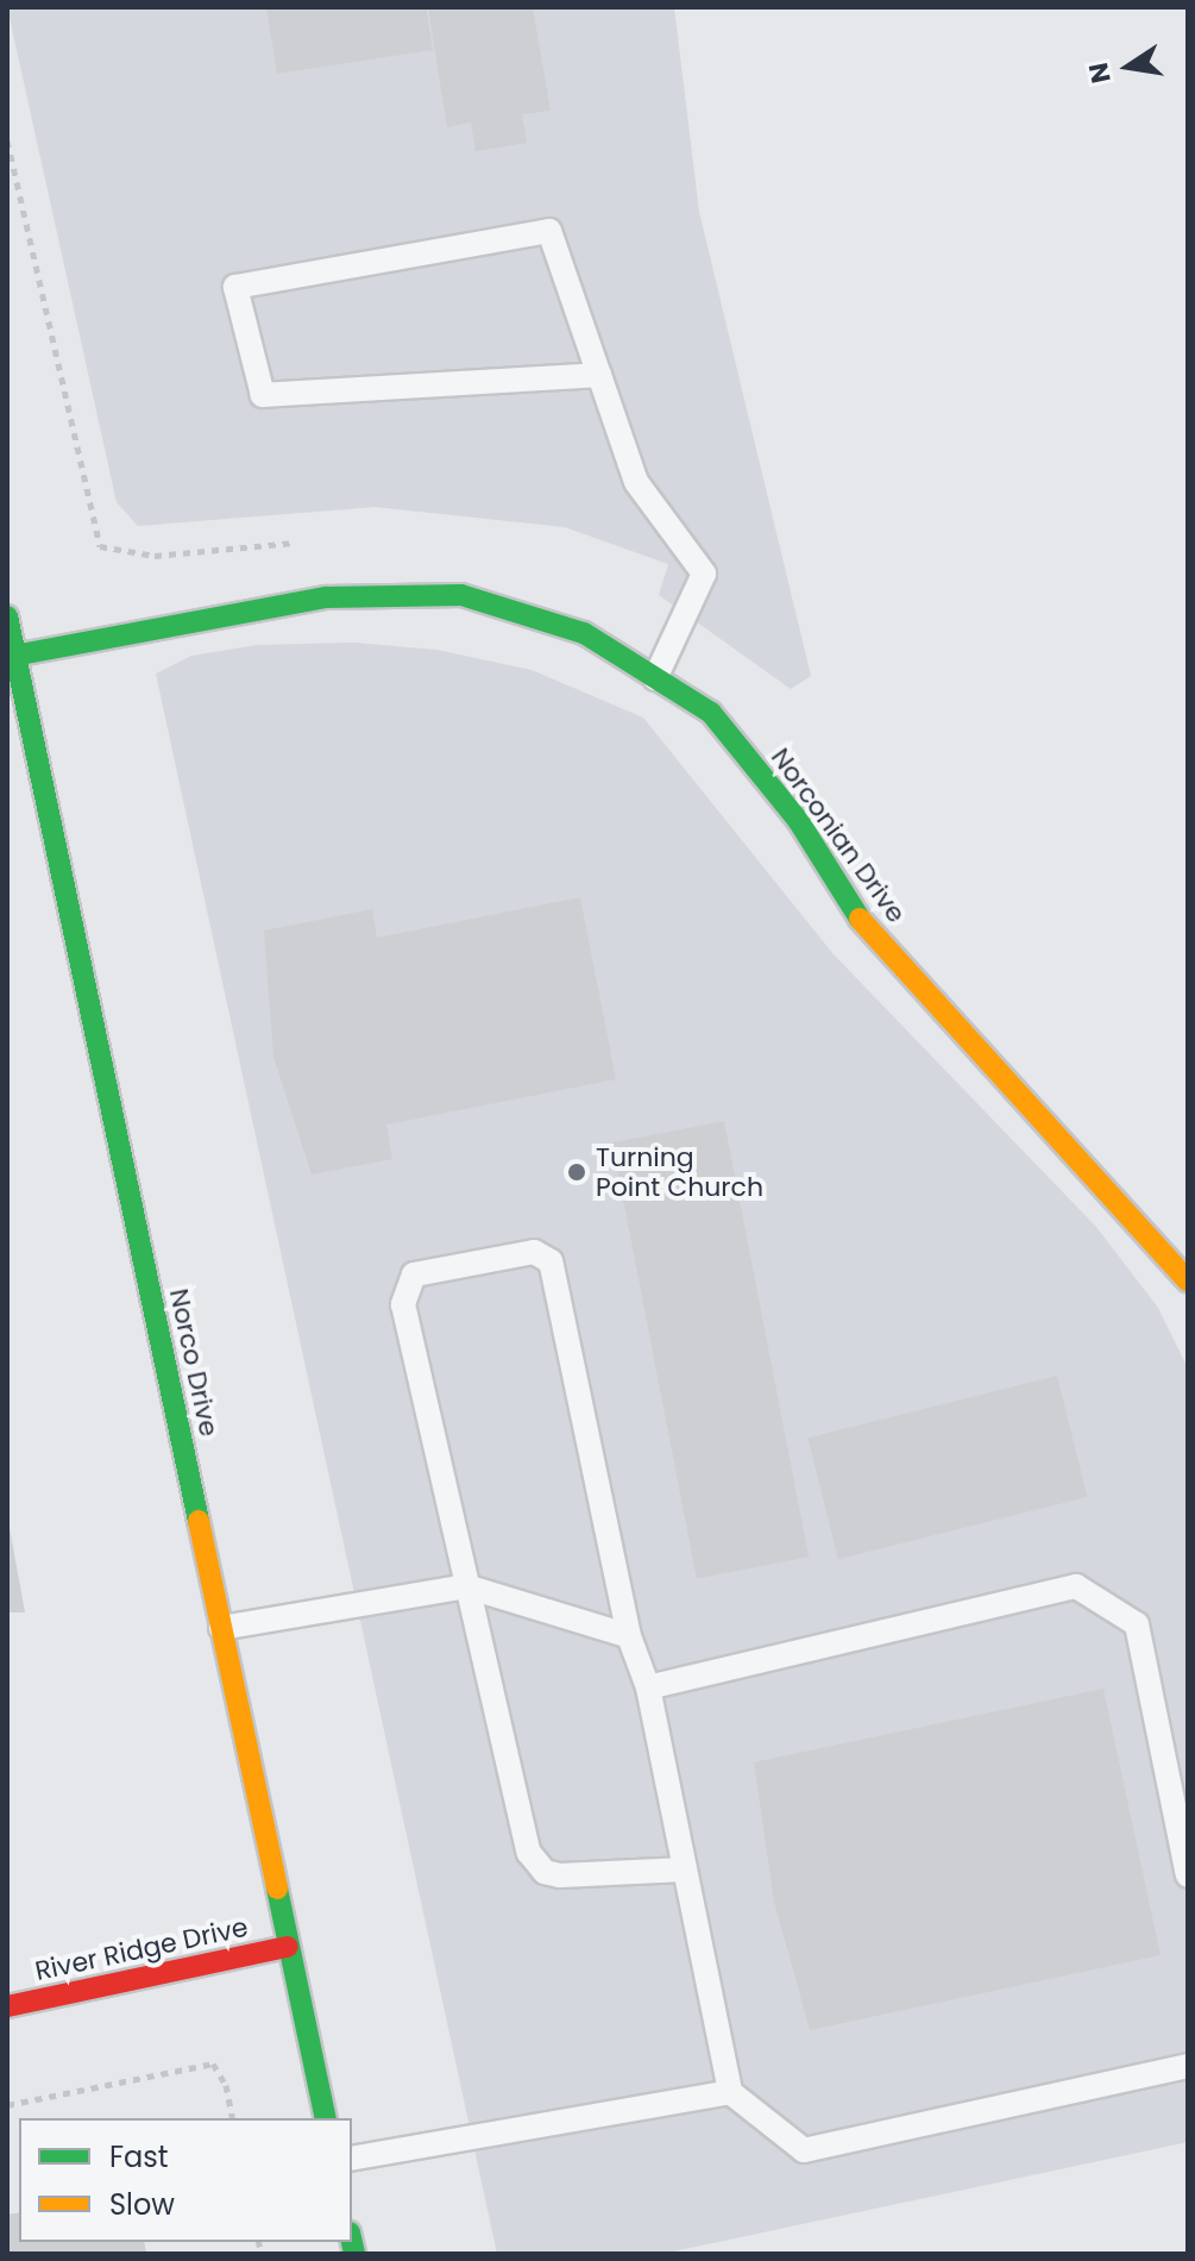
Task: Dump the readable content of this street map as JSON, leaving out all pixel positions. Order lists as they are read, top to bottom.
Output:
{
  "streets": {
    "street": ["Norconian Drive", "Norco Drive", "River Ridge Drive"]
  },
  "crossings": [
    ["Norconian Drive", "Norco Drive"],
    ["Norco Drive", "River Ridge Drive"]
  ],
  "places": ["Turning Point Church"],
  "legend": ["Fast", "Slow"],
  "north": "left"
}
